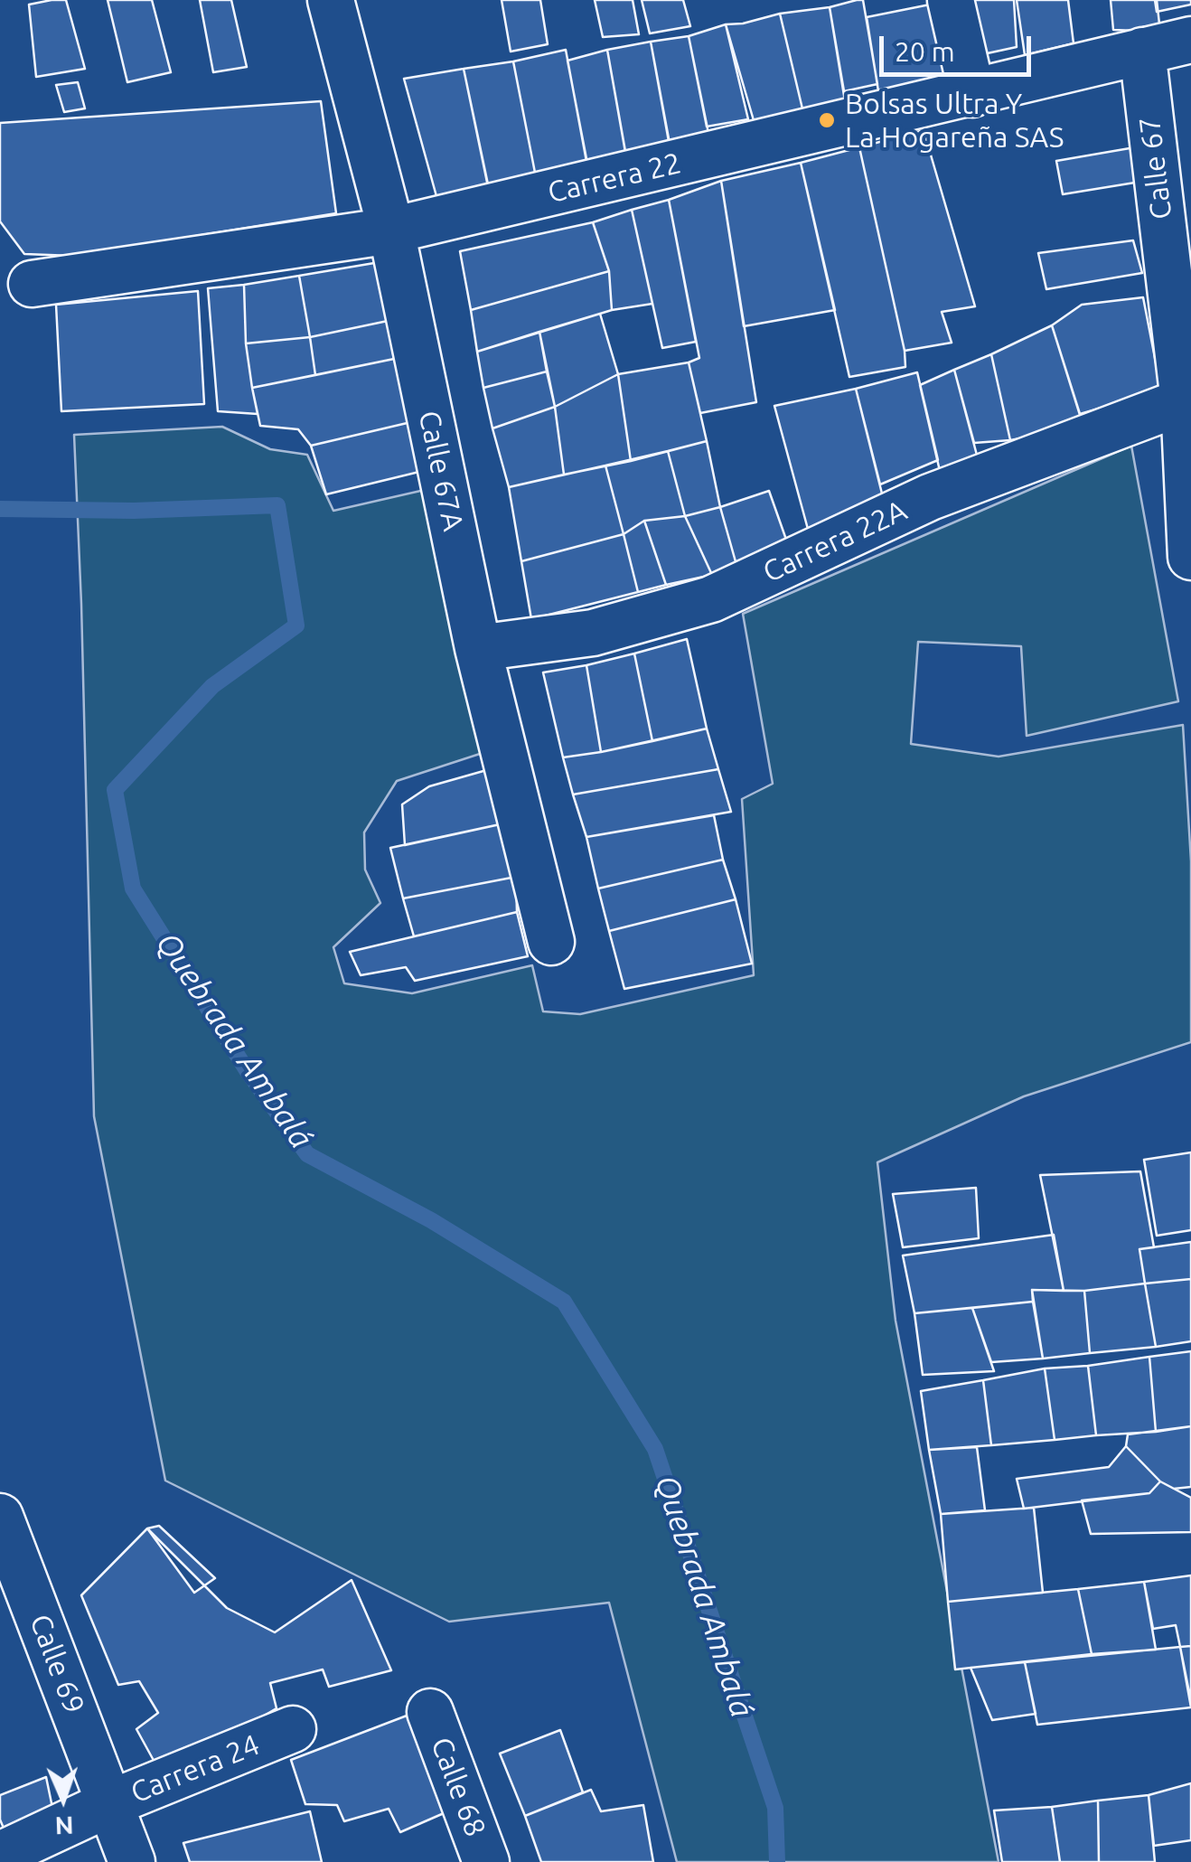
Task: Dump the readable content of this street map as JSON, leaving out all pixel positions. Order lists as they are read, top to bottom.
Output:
{
  "streets": {
    "street": [
      "Calle 67",
      "Carrera 22",
      "Calle 67A",
      "Carrera 22A",
      "Calle 69",
      "Carrera 24",
      "Calle 68"
    ]
  },
  "crossings": [
    ["Calle 67", "Carrera 22"],
    ["Calle 67", "Carrera 22A"],
    ["Carrera 22", "Calle 67A"],
    ["Calle 67A", "Carrera 22A"],
    ["Calle 69", "Carrera 24"]
  ],
  "water": ["Quebrada Ambalá"],
  "places": ["Bolsas Ultra Y La Hogareña SAS"],
  "scale_bar": "20 m",
  "north": "bottom"
}
